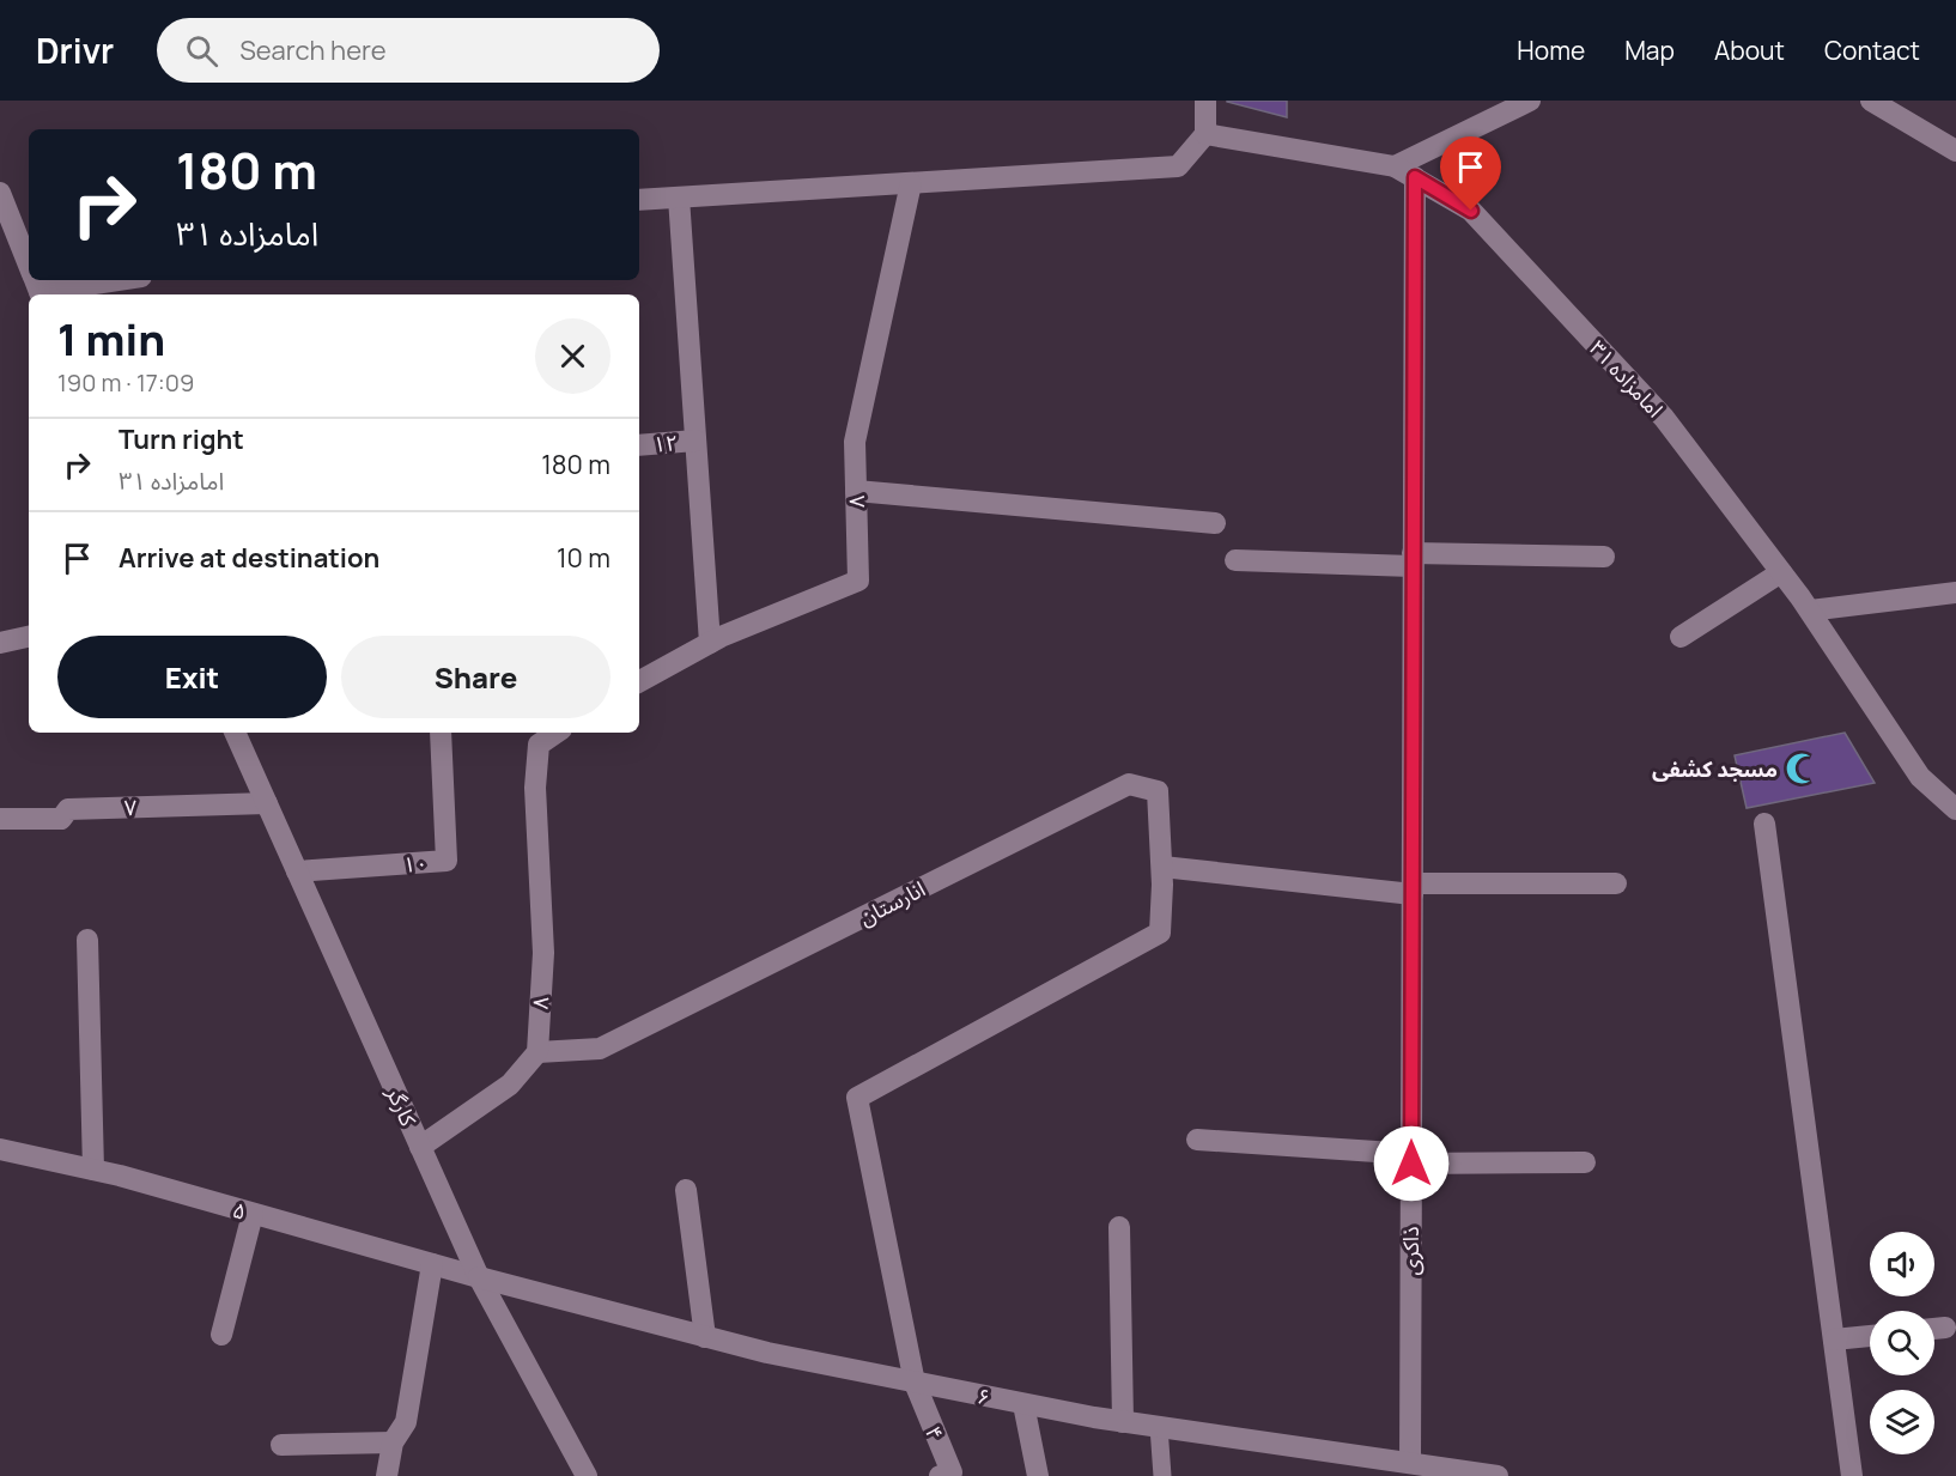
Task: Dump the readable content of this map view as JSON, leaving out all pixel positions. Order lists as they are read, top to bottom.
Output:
{
  "streets": {
    "street": [
      "امامزاده ۳۱",
      "۱۲",
      "۸",
      "۷",
      "۱۰",
      "انارستان",
      "کارگر",
      "۵",
      "ذاکری",
      "۶",
      "۴"
    ]
  },
  "crossings": [
    ["امامزاده ۳۱", "ذاکری"],
    ["۸", "انارستان"],
    ["۷", "کارگر"],
    ["۱۰", "کارگر"],
    ["کارگر", "۵"],
    ["کارگر", "۶"],
    ["۵", "۶"],
    ["ذاکری", "۶"],
    ["۶", "۴"]
  ],
  "places": {
    "mosque": ["مسجد کشفی"]
  },
  "page": {
    "header": "Drivr",
    "search": "Search here",
    "nav": [
      "Home",
      "Map",
      "About",
      "Contact"
    ],
    "turn": ["180 m", "امامزاده ۳۱"],
    "heading": ["1 min", "190 m · 17:09"],
    "list": [
      {
        "name": "Turn right",
        "note": "امامزاده ۳۱",
        "value": "180 m"
      },
      {
        "name": "Arrive at destination",
        "value": "10 m"
      }
    ],
    "buttons": ["Exit", "Share"]
  }
}
